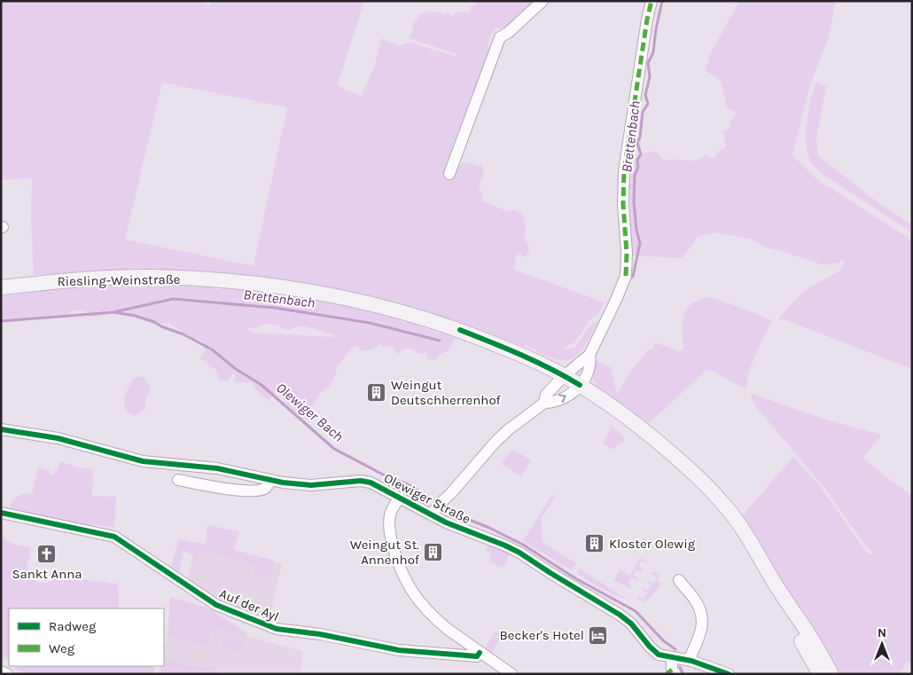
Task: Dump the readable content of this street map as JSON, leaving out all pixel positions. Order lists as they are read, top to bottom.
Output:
{
  "streets": {
    "main road": ["Riesling-Weinstraße"],
    "street": ["Olewiger Straße", "Auf der Ayl"]
  },
  "water": ["Brettenbach", "Olewiger Bach"],
  "places": {
    "building": ["Weingut Deutschherrenhof", "Kloster Olewig", "Weingut St. Annenhof"],
    "church": ["Sankt Anna"],
    "hotel": ["Becker's Hotel"]
  },
  "legend": ["Radweg", "Weg"],
  "north": "top"
}
